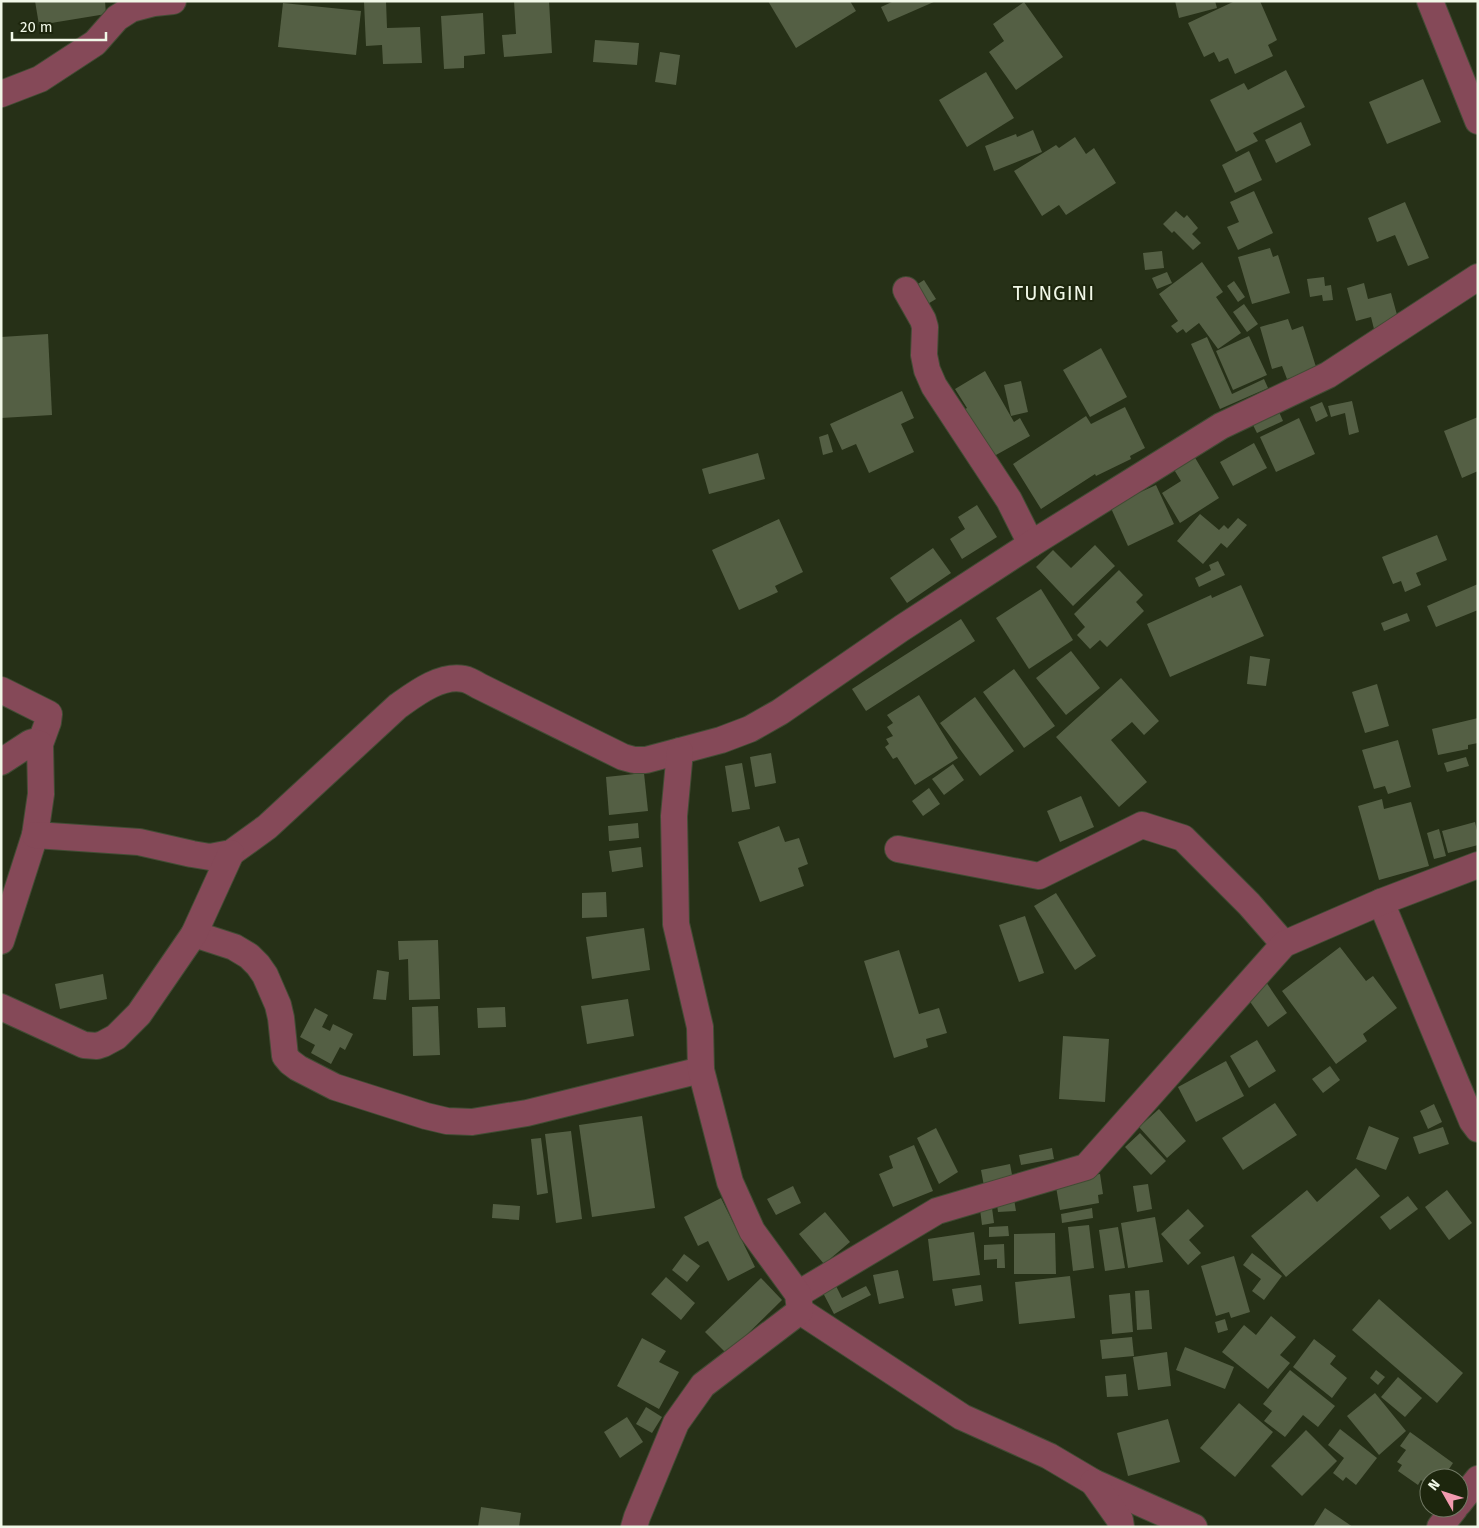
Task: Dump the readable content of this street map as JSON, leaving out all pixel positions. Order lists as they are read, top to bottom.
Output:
{
  "districts": ["TUNGINI"],
  "scale_bar": "20 m",
  "north": "top left"
}
